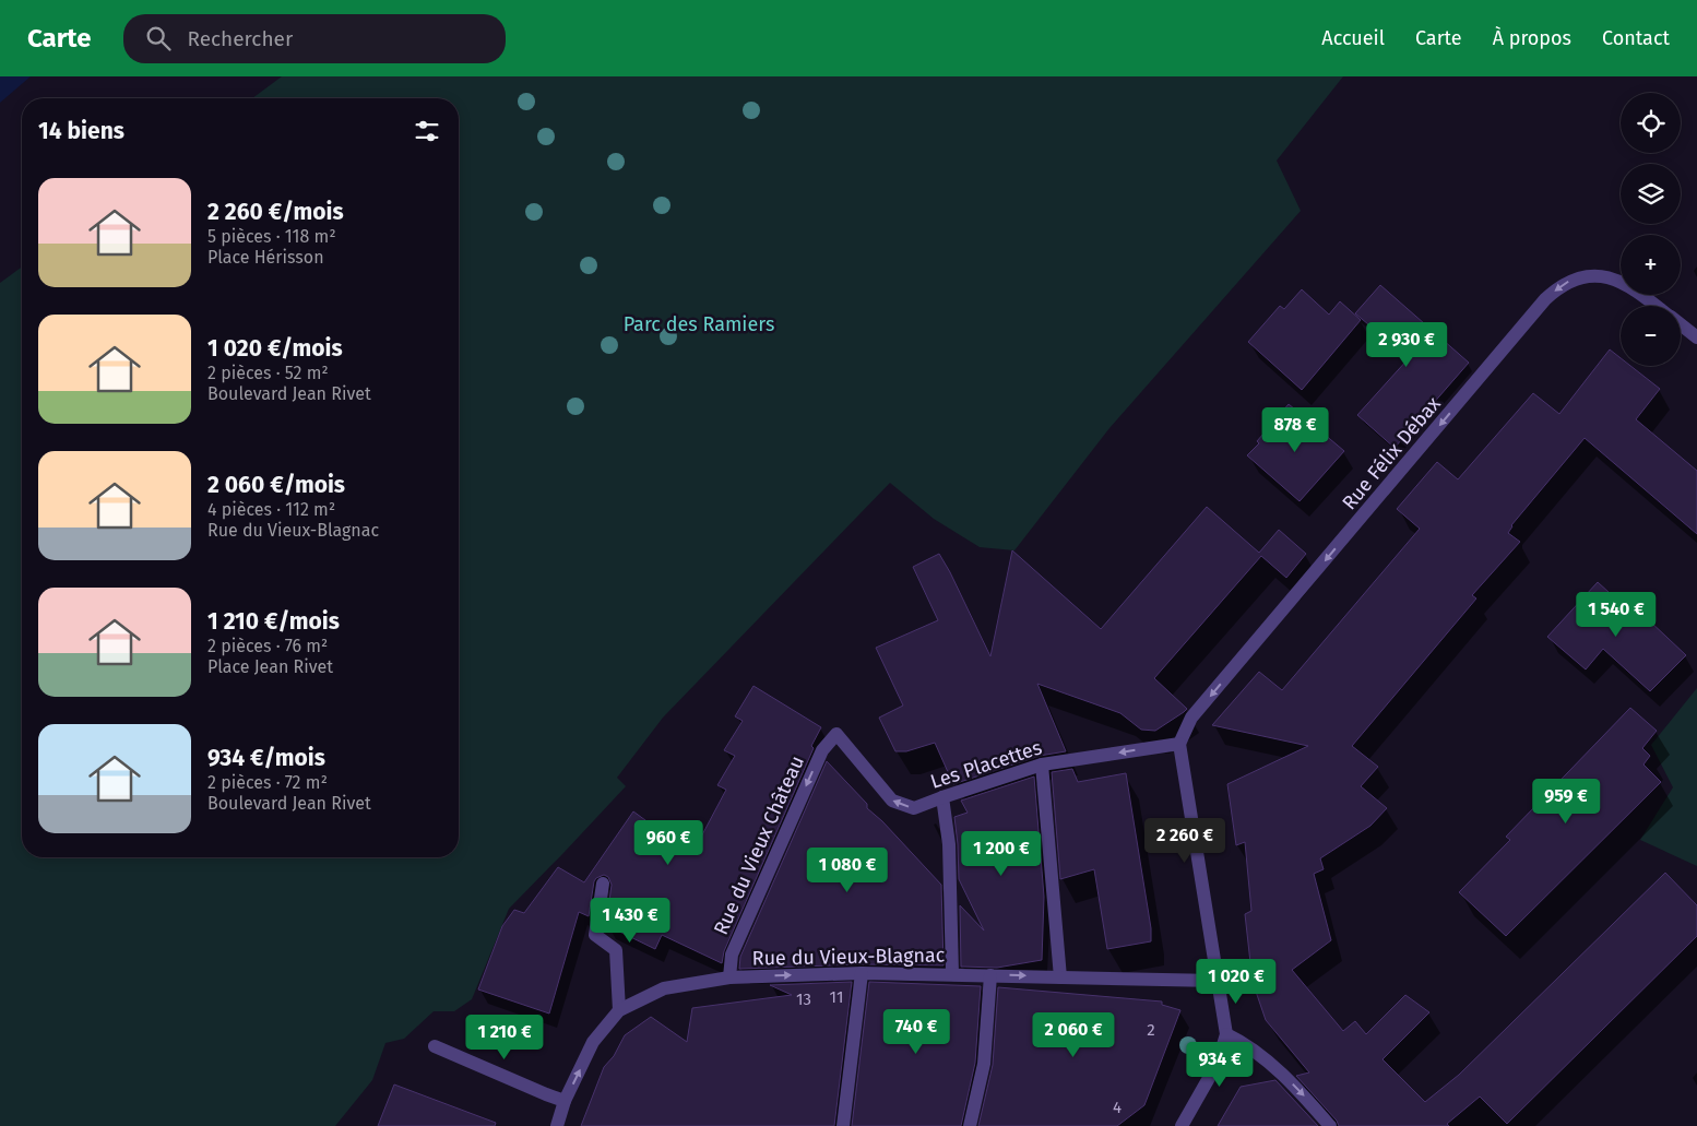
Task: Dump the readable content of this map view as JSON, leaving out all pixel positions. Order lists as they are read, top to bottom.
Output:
{
  "streets": {
    "street": [
      "Rue Félix Débax",
      "Les Placettes",
      "Rue du Vieux Château",
      "Rue du Vieux-Blagnac"
    ]
  },
  "crossings": [
    ["Rue Félix Débax", "Les Placettes"],
    ["Les Placettes", "Rue du Vieux Château"],
    ["Rue du Vieux Château", "Rue du Vieux-Blagnac"]
  ],
  "one_way": [
    "Rue Félix Débax",
    "Les Placettes",
    "Rue du Vieux Château",
    "Rue du Vieux-Blagnac"
  ],
  "parks": ["Parc des Ramiers"],
  "house_numbers": [
    "11",
    "13",
    "2",
    "4"
  ],
  "page": {
    "header": "Carte",
    "search": "Rechercher",
    "nav": [
      "Accueil",
      "Carte",
      "À propos",
      "Contact"
    ],
    "map_buttons": ["+", "−"],
    "heading": "14 biens",
    "list": [
      {
        "name": "2 260 €/mois",
        "note": "5 pièces · 118 m² · Place Hérisson"
      },
      {
        "name": "1 020 €/mois",
        "note": "2 pièces · 52 m² · Boulevard Jean Rivet"
      },
      {
        "name": "2 060 €/mois",
        "note": "4 pièces · 112 m² · Rue du Vieux-Blagnac"
      },
      {
        "name": "1 210 €/mois",
        "note": "2 pièces · 76 m² · Place Jean Rivet"
      },
      {
        "name": "934 €/mois",
        "note": "2 pièces · 72 m² · Boulevard Jean Rivet"
      }
    ],
    "price": [
      "2 930 €",
      "878 €",
      "1 540 €",
      "959 €",
      "2 260 €",
      "960 €",
      "1 200 €",
      "1 080 €",
      "1 430 €",
      "1 020 €",
      "740 €",
      "2 060 €",
      "1 210 €",
      "934 €"
    ]
  }
}
